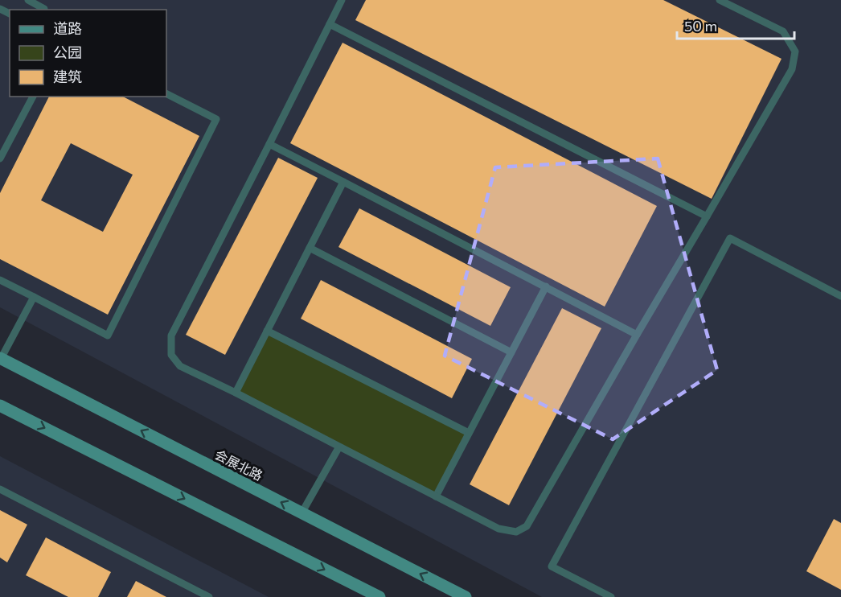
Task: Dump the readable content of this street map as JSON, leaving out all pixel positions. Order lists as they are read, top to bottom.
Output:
{
  "streets": {
    "main road": ["会展北路"]
  },
  "legend": ["道路", "公园", "建筑"],
  "scale_bar": "50 m"
}
